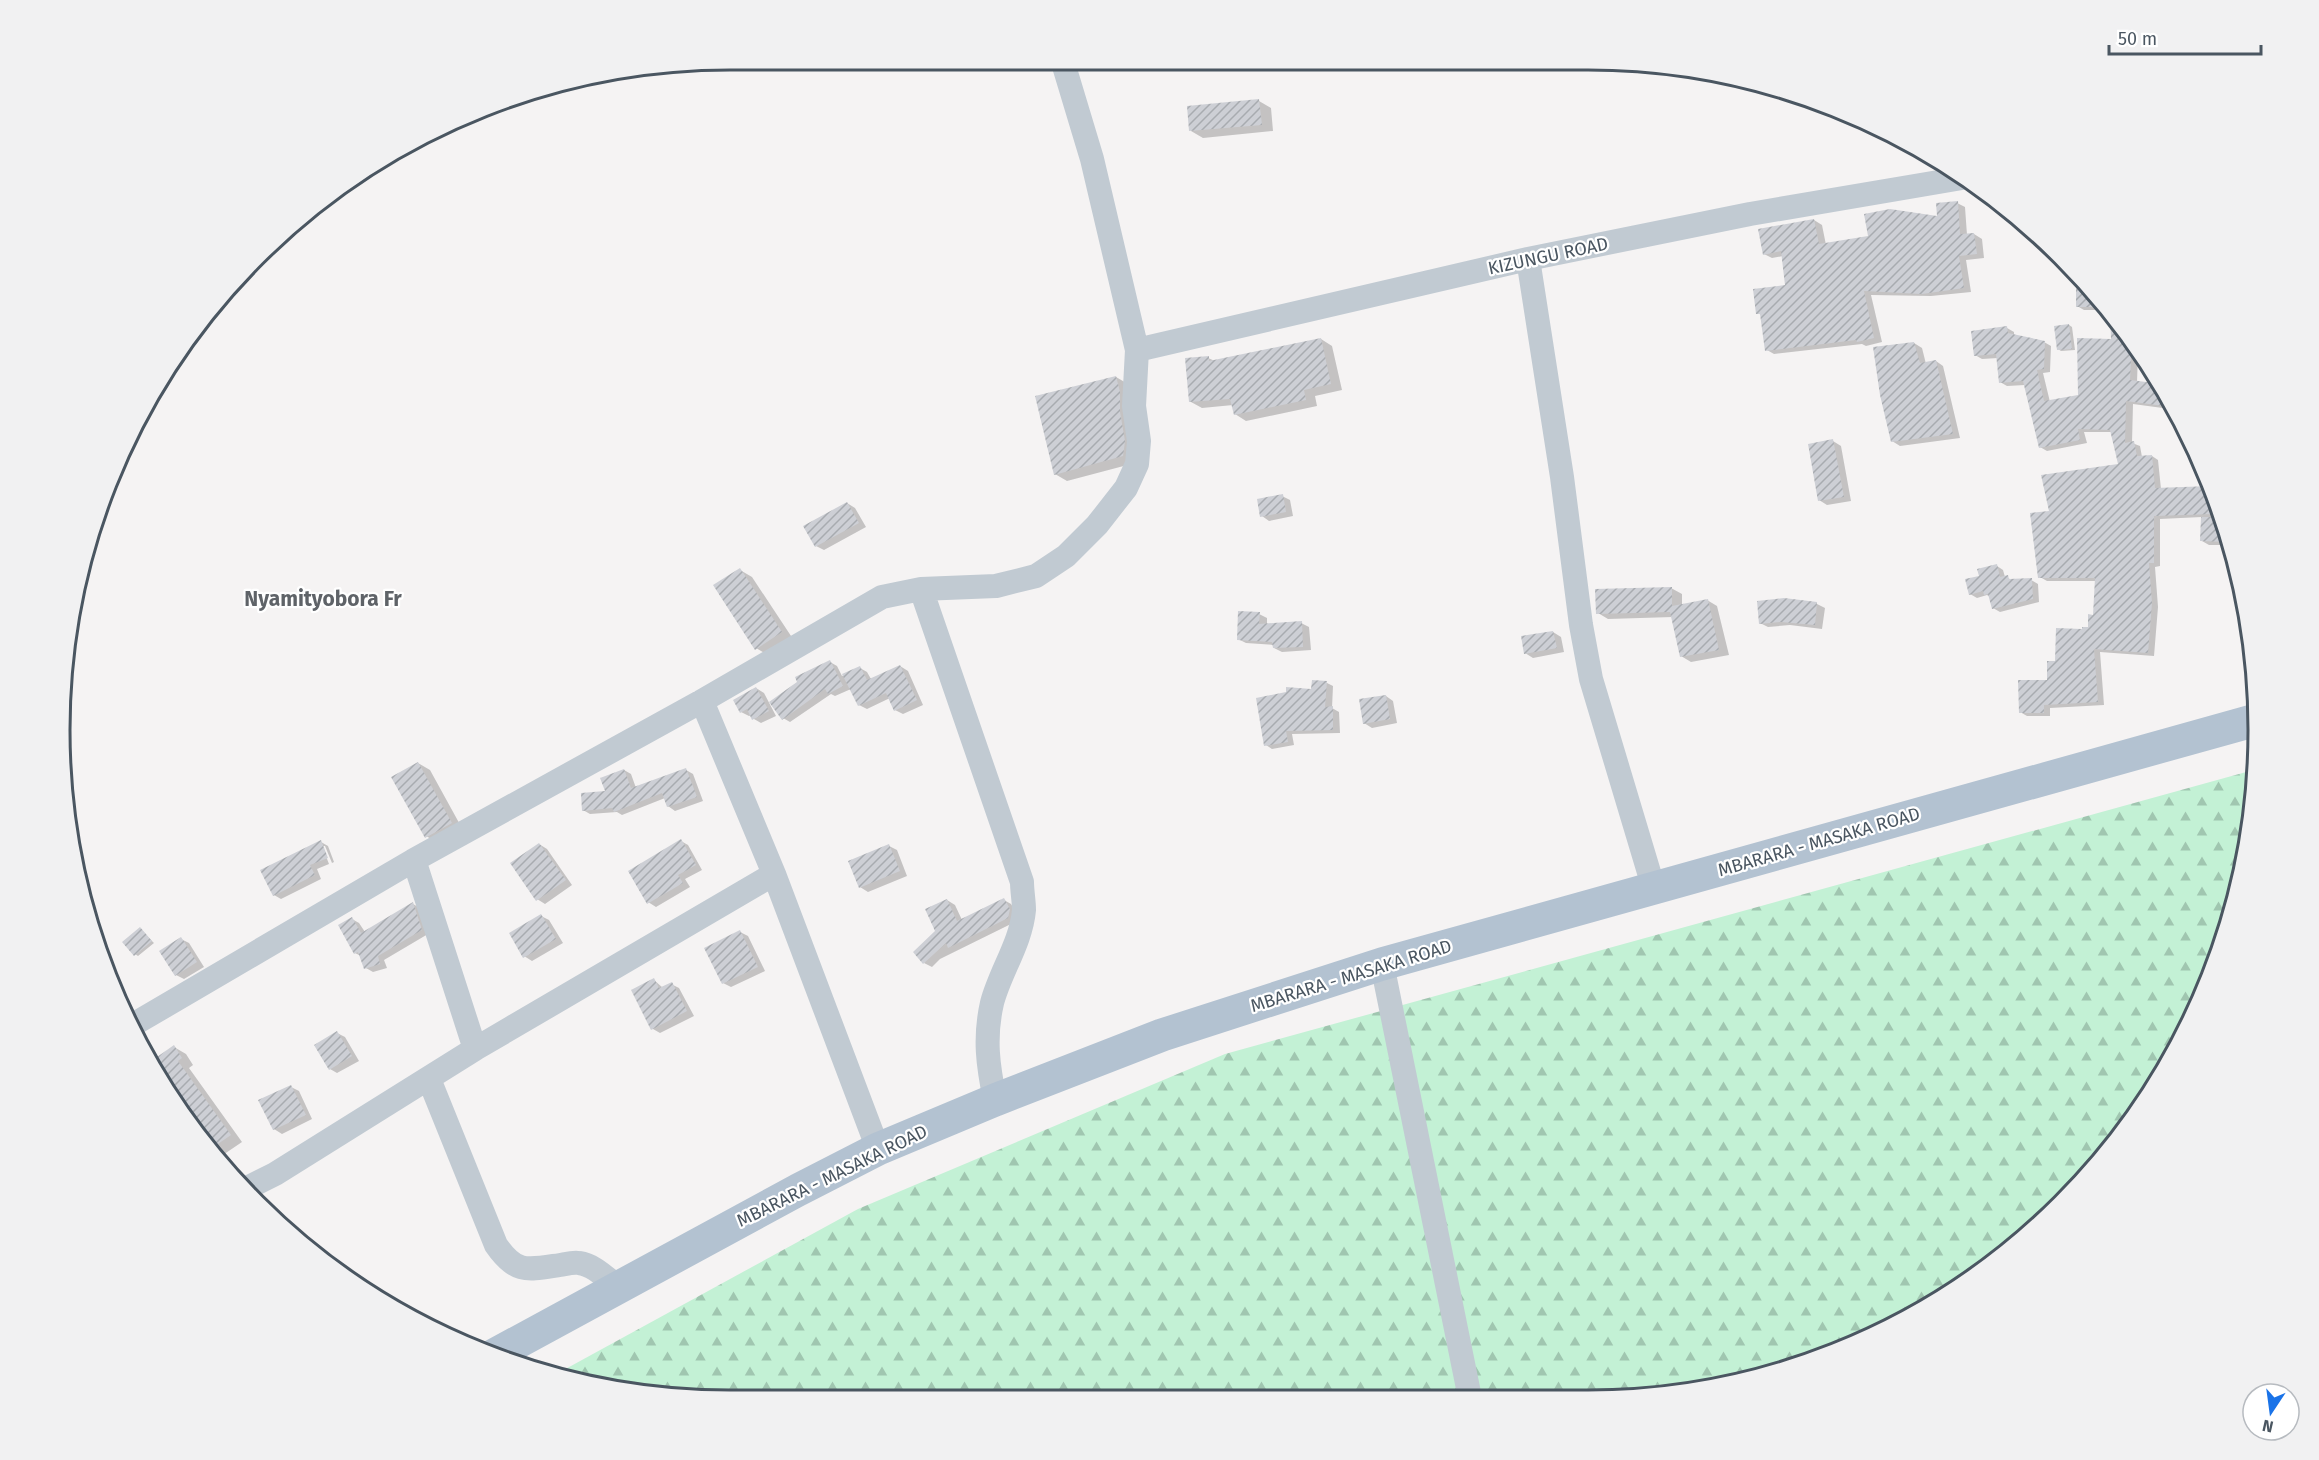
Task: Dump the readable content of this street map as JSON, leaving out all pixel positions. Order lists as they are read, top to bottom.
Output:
{
  "streets": {
    "main road": ["MBARARA - MASAKA ROAD"],
    "street": ["KIZUNGU ROAD"]
  },
  "districts": ["Nyamityobora Fr"],
  "scale_bar": "50 m",
  "north": "bottom"
}
